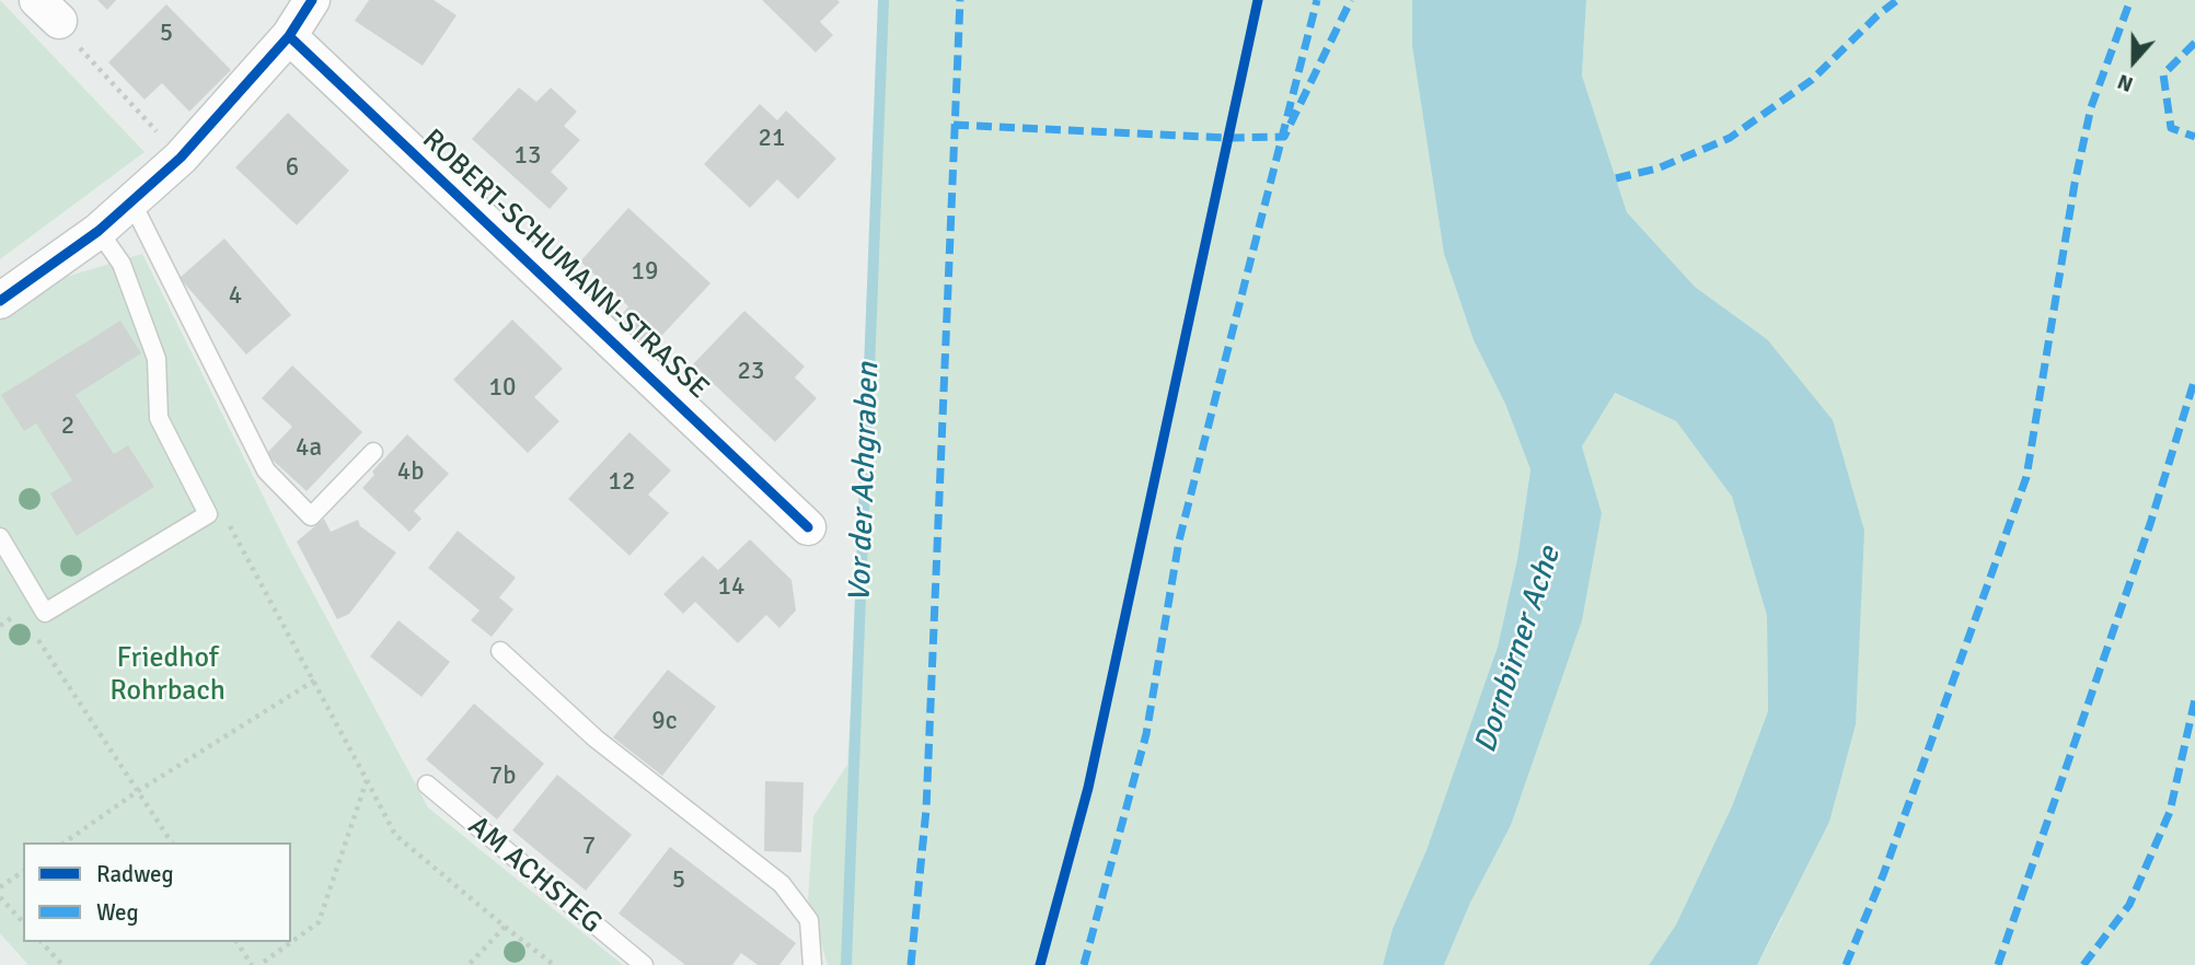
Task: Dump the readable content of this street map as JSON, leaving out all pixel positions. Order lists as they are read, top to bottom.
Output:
{
  "streets": {
    "street": ["ROBERT-SCHUMANN-STRASSE"],
    "lane": ["AM ACHSTEG"]
  },
  "water": ["Vor der Achgraben", "Dornbirner Ache"],
  "parks": ["Friedhof Rohrbach"],
  "house_numbers": [
    "5",
    "21",
    "13",
    "6",
    "19",
    "4",
    "23",
    "10",
    "2",
    "4a",
    "4b",
    "12",
    "14",
    "9c",
    "7b",
    "7",
    "5"
  ],
  "legend": ["Radweg", "Weg"],
  "north": "bottom"
}
